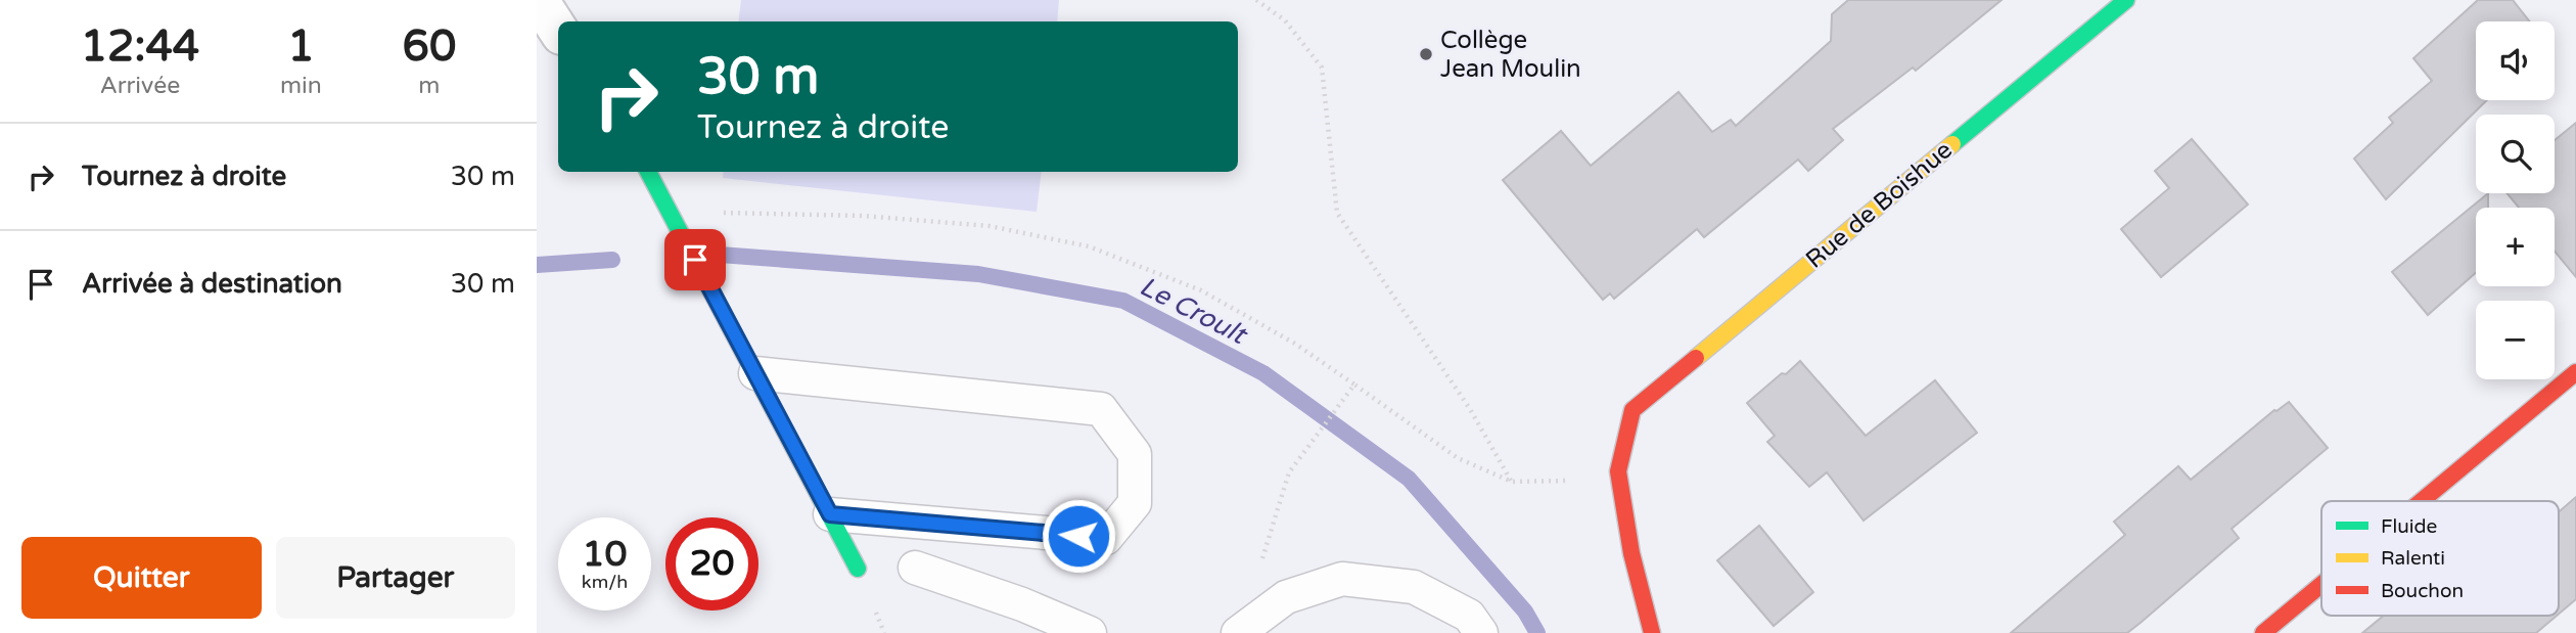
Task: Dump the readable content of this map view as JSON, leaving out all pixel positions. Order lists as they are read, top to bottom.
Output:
{
  "streets": {
    "street": ["Rue de Boishue"]
  },
  "water": ["Le Croult"],
  "places": ["Collège Jean Moulin"],
  "legend": ["Fluide", "Ralenti", "Bouchon"],
  "page": {
    "eta": [
      "12:44",
      "Arrivée",
      "1",
      "min",
      "60",
      "m"
    ],
    "map_buttons": ["+", "−"],
    "turn": ["30 m", "Tournez à droite"],
    "list": [
      {
        "name": "Tournez à droite",
        "value": "30 m"
      },
      {
        "name": "Arrivée à destination",
        "value": "30 m"
      }
    ],
    "speed": "10 km/h",
    "limit": "20",
    "buttons": ["Quitter", "Partager"]
  }
}
